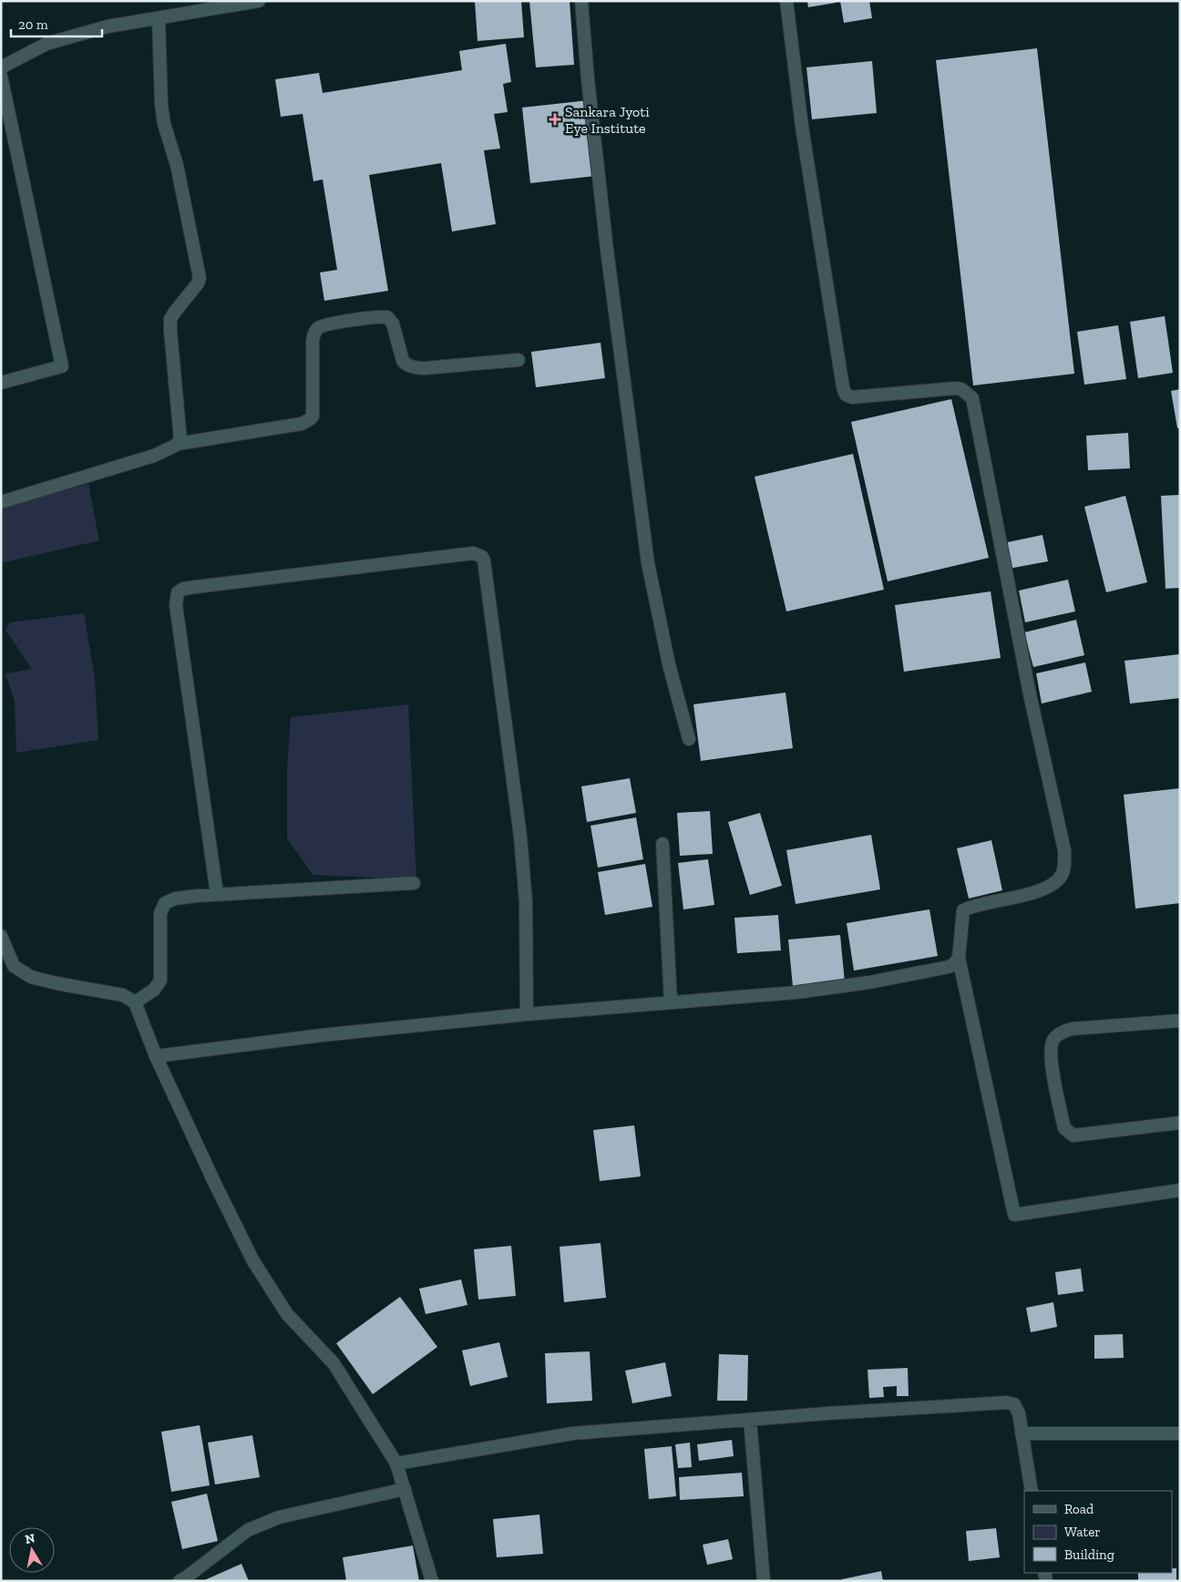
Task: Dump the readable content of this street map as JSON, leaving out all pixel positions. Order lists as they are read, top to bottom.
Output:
{
  "places": {
    "health": ["Sankara Jyoti Eye Institute"]
  },
  "legend": ["Road", "Water", "Building"],
  "scale_bar": "20 m",
  "north": "top"
}
